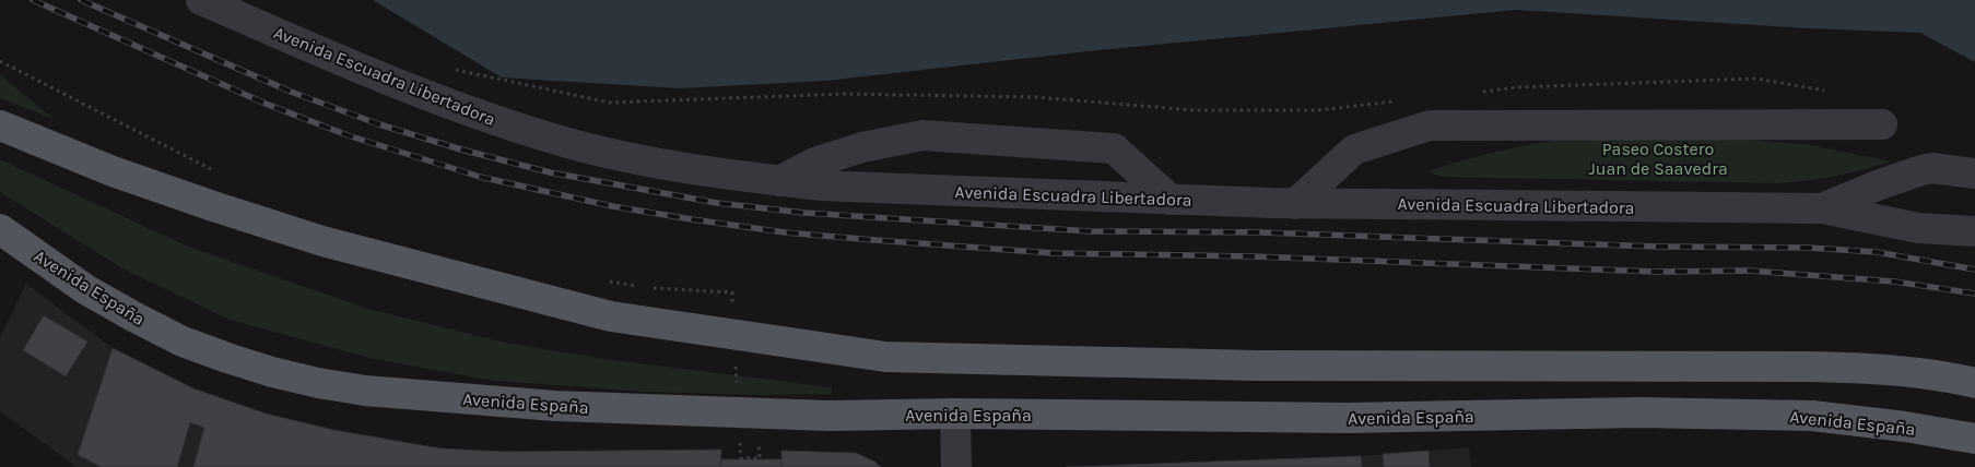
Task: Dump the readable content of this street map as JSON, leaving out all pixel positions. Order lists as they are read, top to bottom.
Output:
{
  "streets": {
    "main road": ["Avenida España"],
    "street": ["Avenida Escuadra Libertadora"]
  },
  "parks": ["Paseo Costero Juan de Saavedra"]
}
